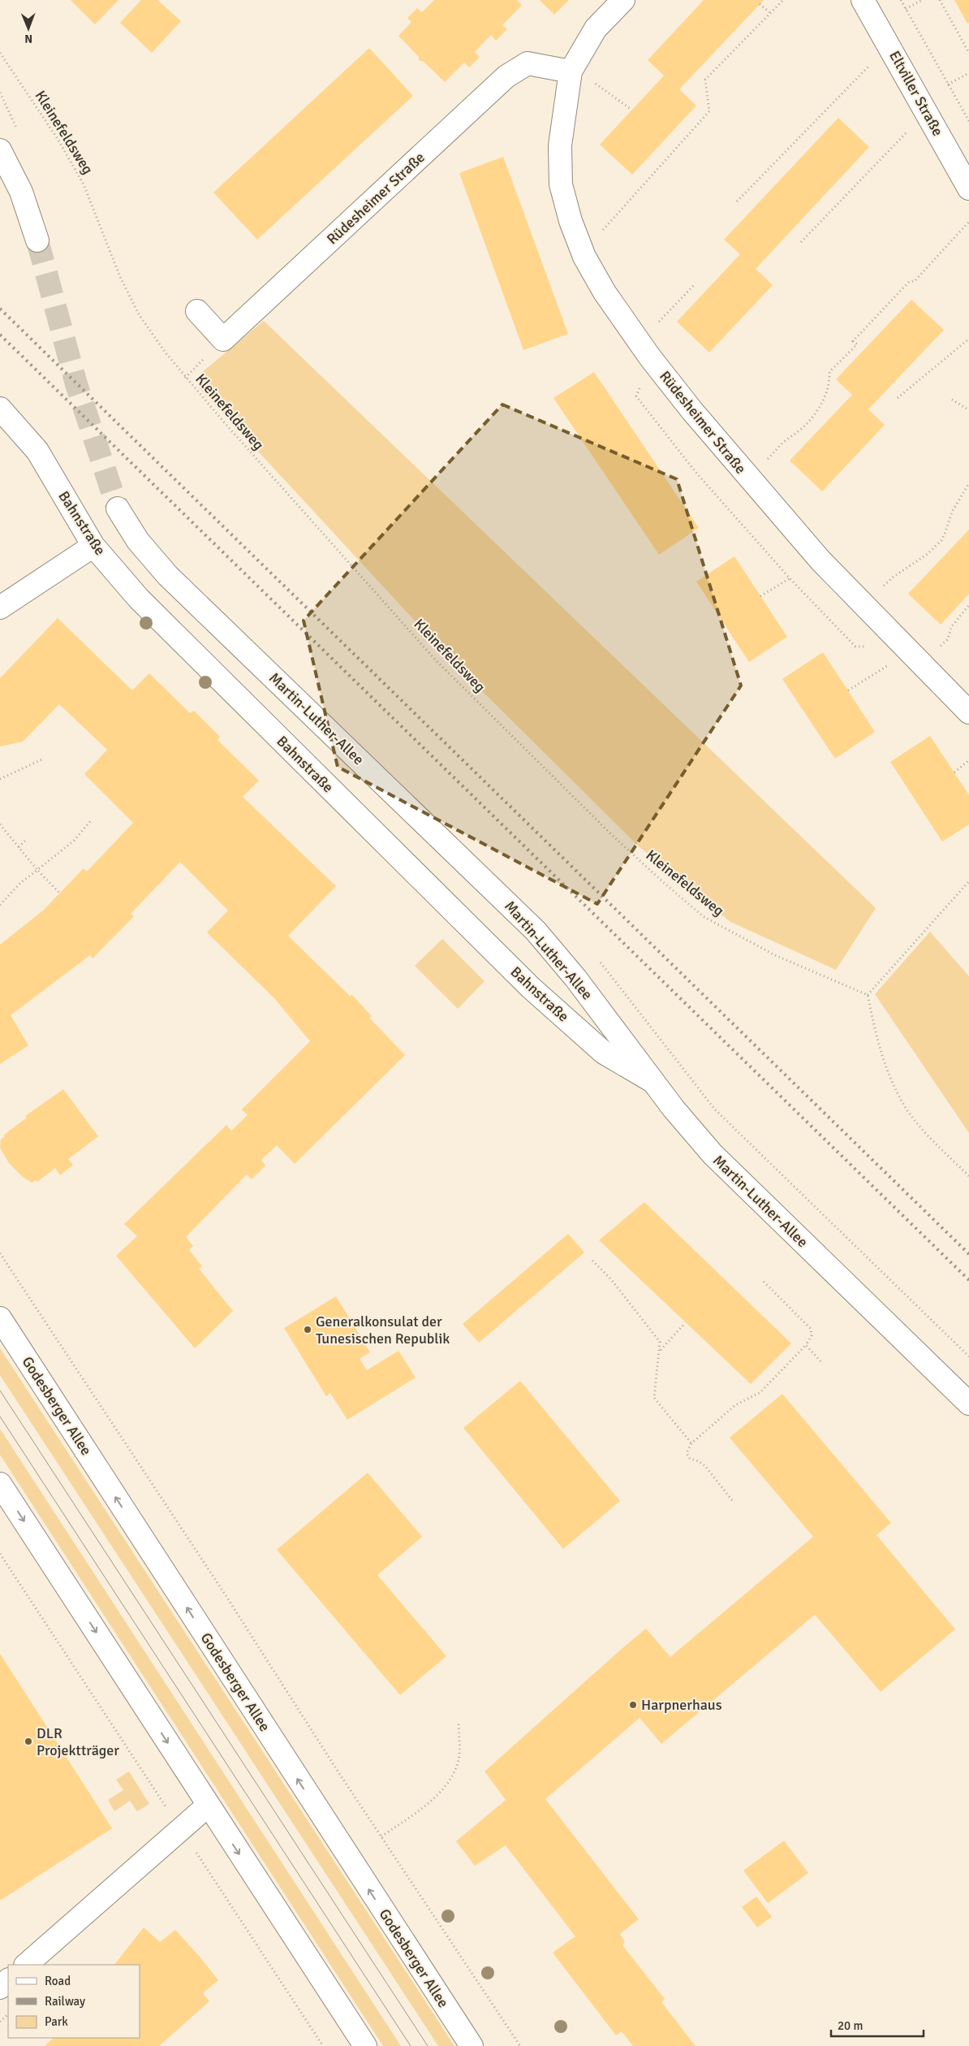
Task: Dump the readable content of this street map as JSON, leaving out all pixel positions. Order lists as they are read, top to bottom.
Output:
{
  "streets": {
    "main road": [
      "Eltviller Straße",
      "Rüdesheimer Straße",
      "Bahnstraße",
      "Martin-Luther-Allee",
      "Godesberger Allee"
    ],
    "path": ["Kleinefeldsweg"]
  },
  "crossings": [
    ["Bahnstraße", "Martin-Luther-Allee"]
  ],
  "places": ["Generalkonsulat der Tunesischen Republik", "Harpnerhaus", "DLR Projektträger"],
  "legend": ["Road", "Railway", "Park"],
  "scale_bar": "20 m",
  "north": "bottom"
}
